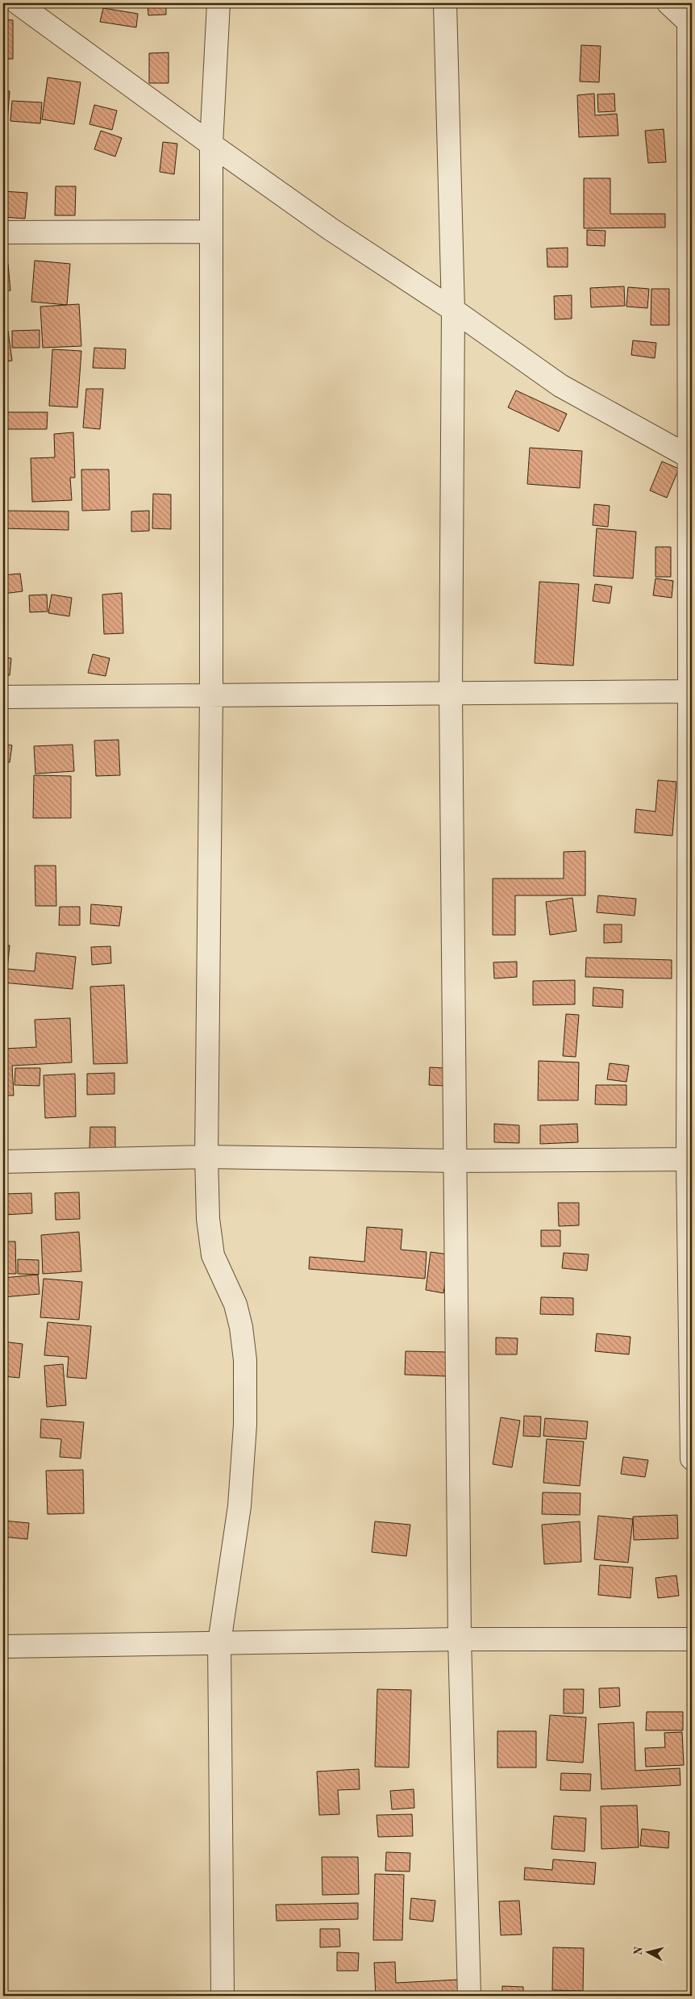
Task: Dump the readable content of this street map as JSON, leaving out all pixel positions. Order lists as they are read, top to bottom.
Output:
{
  "north": "left"
}
